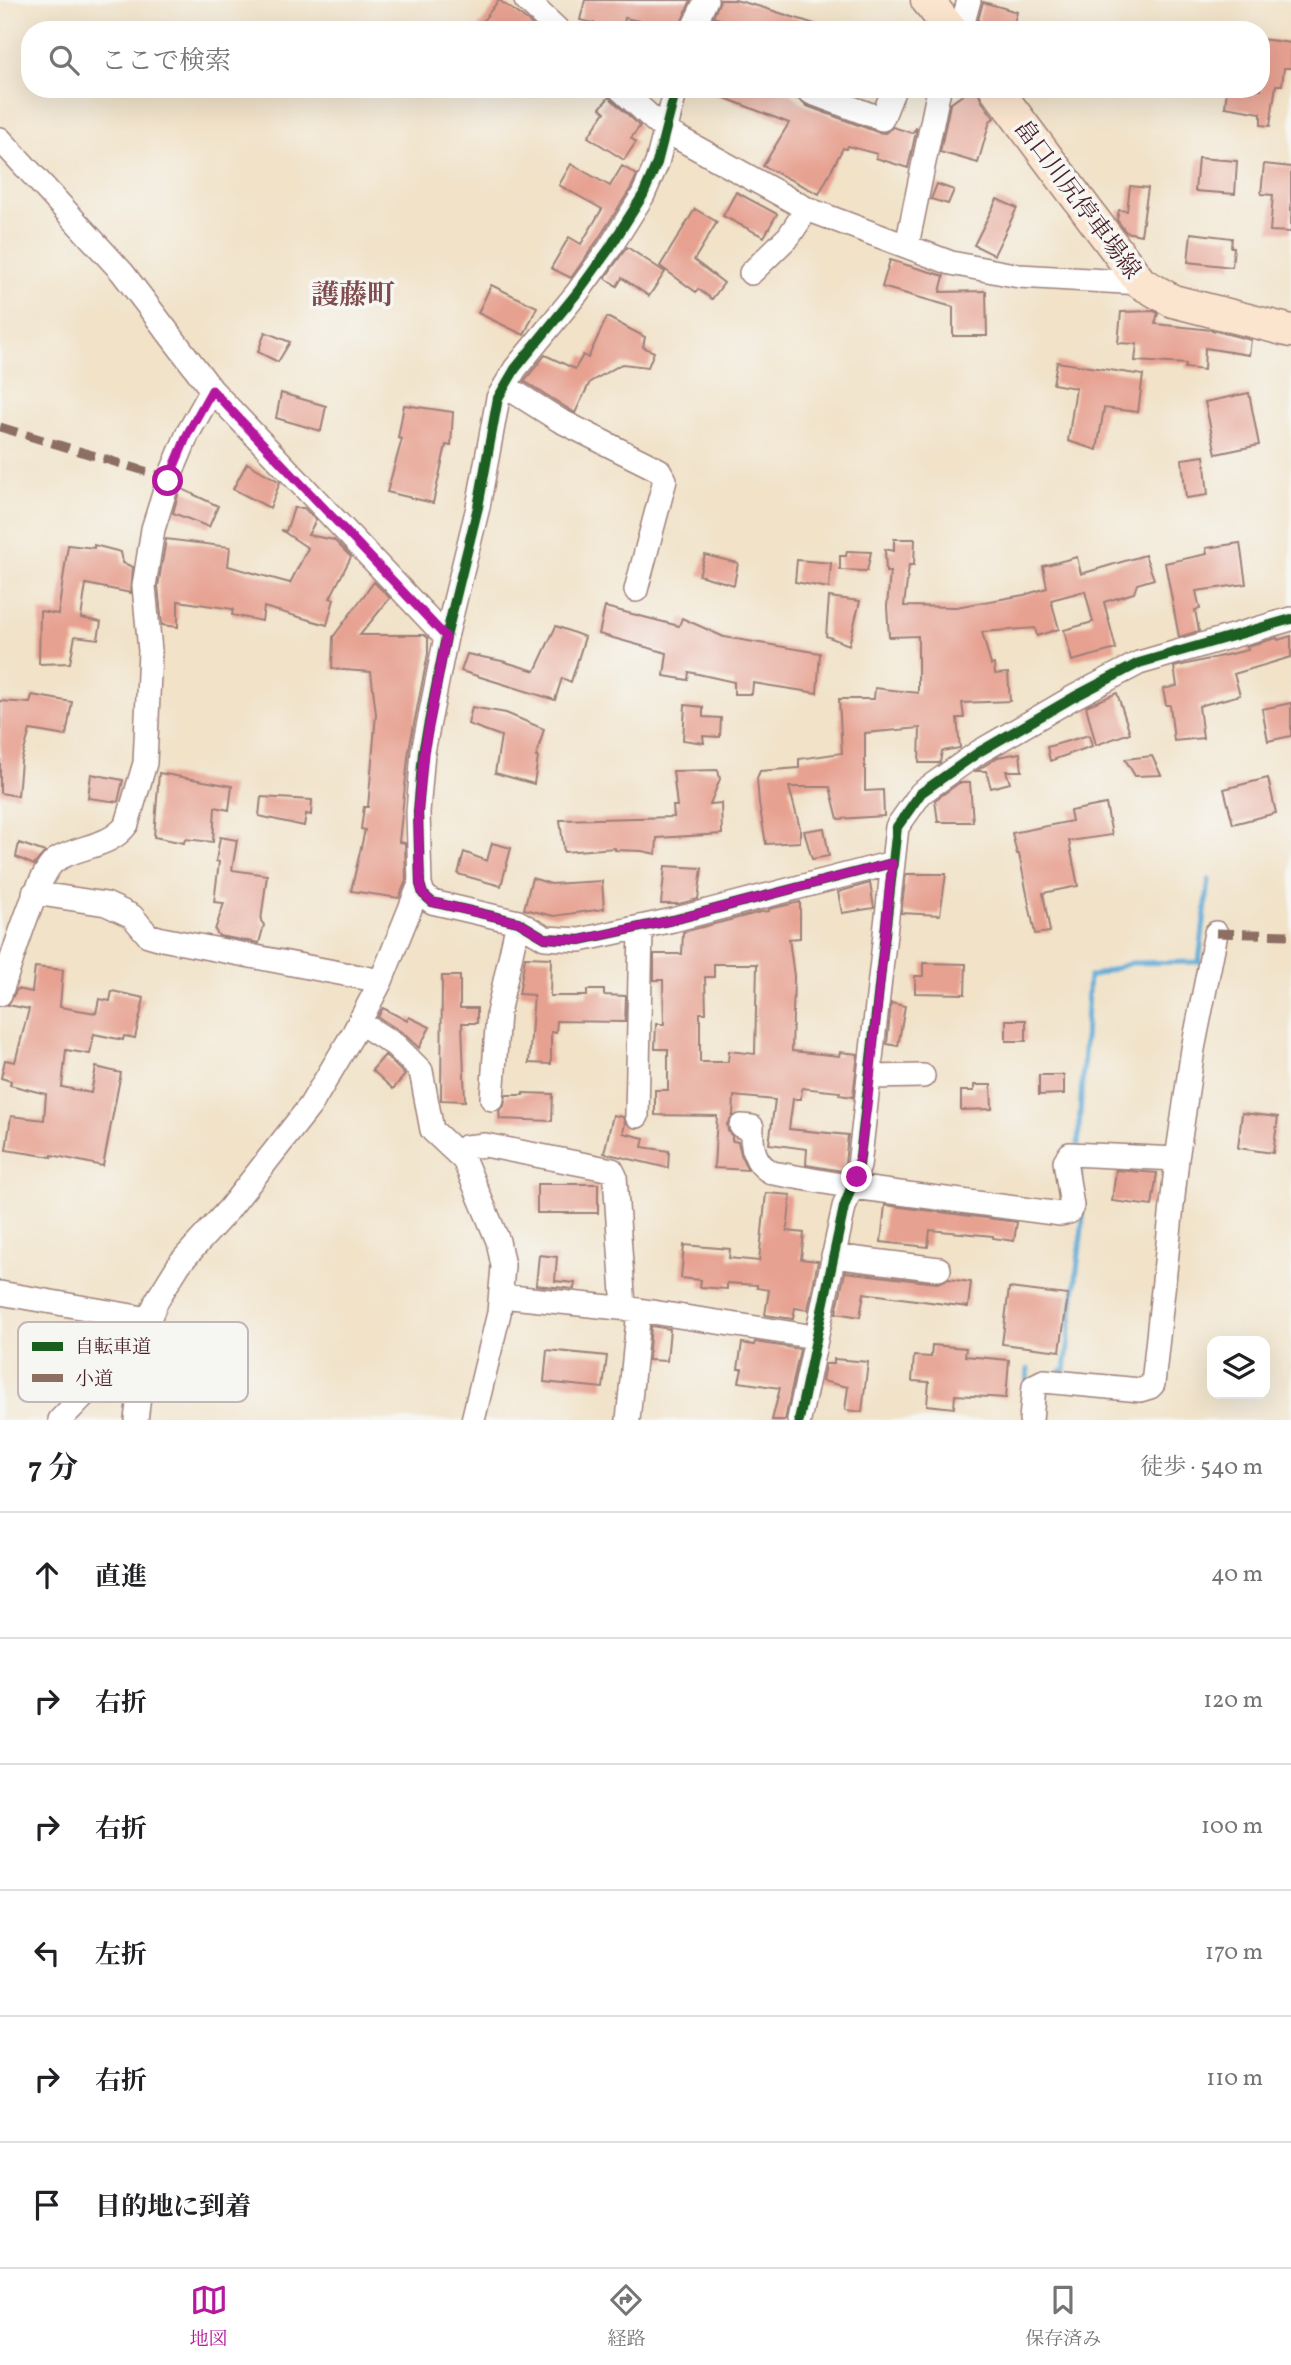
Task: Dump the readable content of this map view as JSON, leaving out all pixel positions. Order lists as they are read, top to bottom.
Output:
{
  "streets": {
    "main road": ["畠口川尻停車場線"]
  },
  "districts": ["護藤町"],
  "legend": ["自転車道", "小道"],
  "page": {
    "search": "ここで検索",
    "heading": ["7 分", "徒歩 · 540 m"],
    "list": [
      ["直進", "40 m"],
      ["右折", "120 m"],
      ["右折", "100 m"],
      ["左折", "170 m"],
      ["右折", "110 m"],
      "目的地に到着"
    ],
    "nav": ["地図", "経路", "保存済み"]
  }
}
